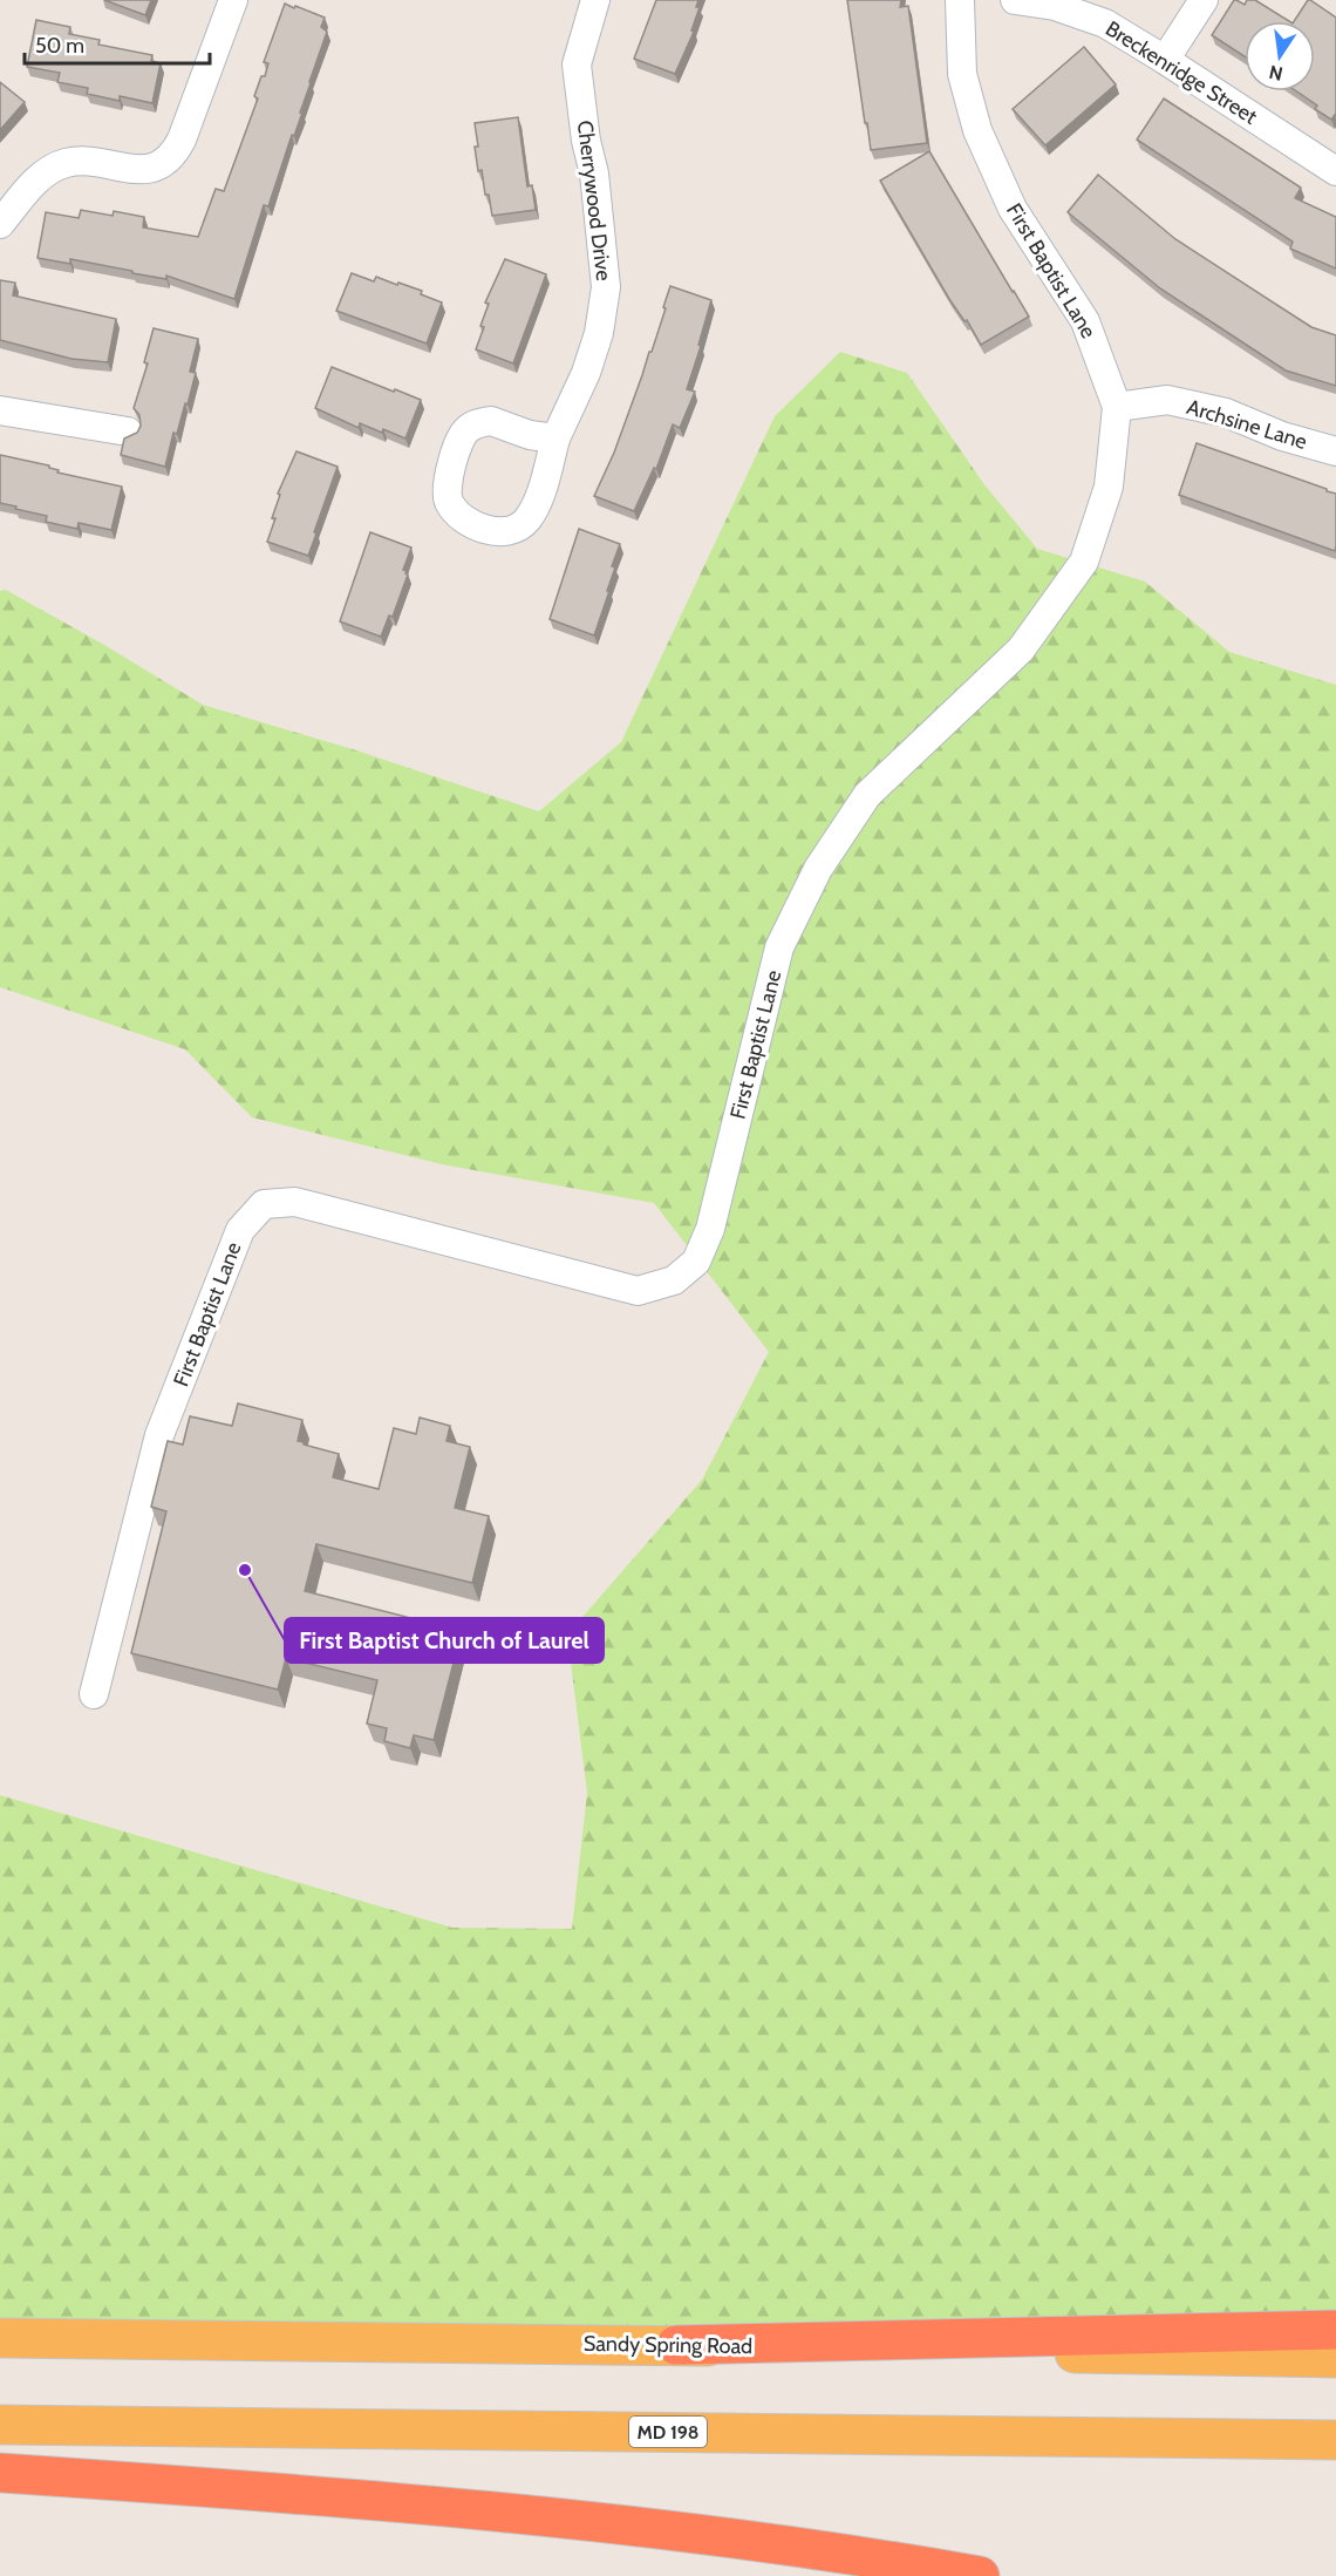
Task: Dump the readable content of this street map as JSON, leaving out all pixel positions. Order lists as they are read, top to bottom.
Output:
{
  "streets": {
    "main road": ["Sandy Spring Road", "MD 198"],
    "street": [
      "Breckenridge Street",
      "Cherrywood Drive",
      "First Baptist Lane",
      "Archsine Lane"
    ]
  },
  "crossings": [
    ["First Baptist Lane", "Archsine Lane"]
  ],
  "places": ["First Baptist Church of Laurel"],
  "scale_bar": "50 m",
  "north": "bottom"
}
